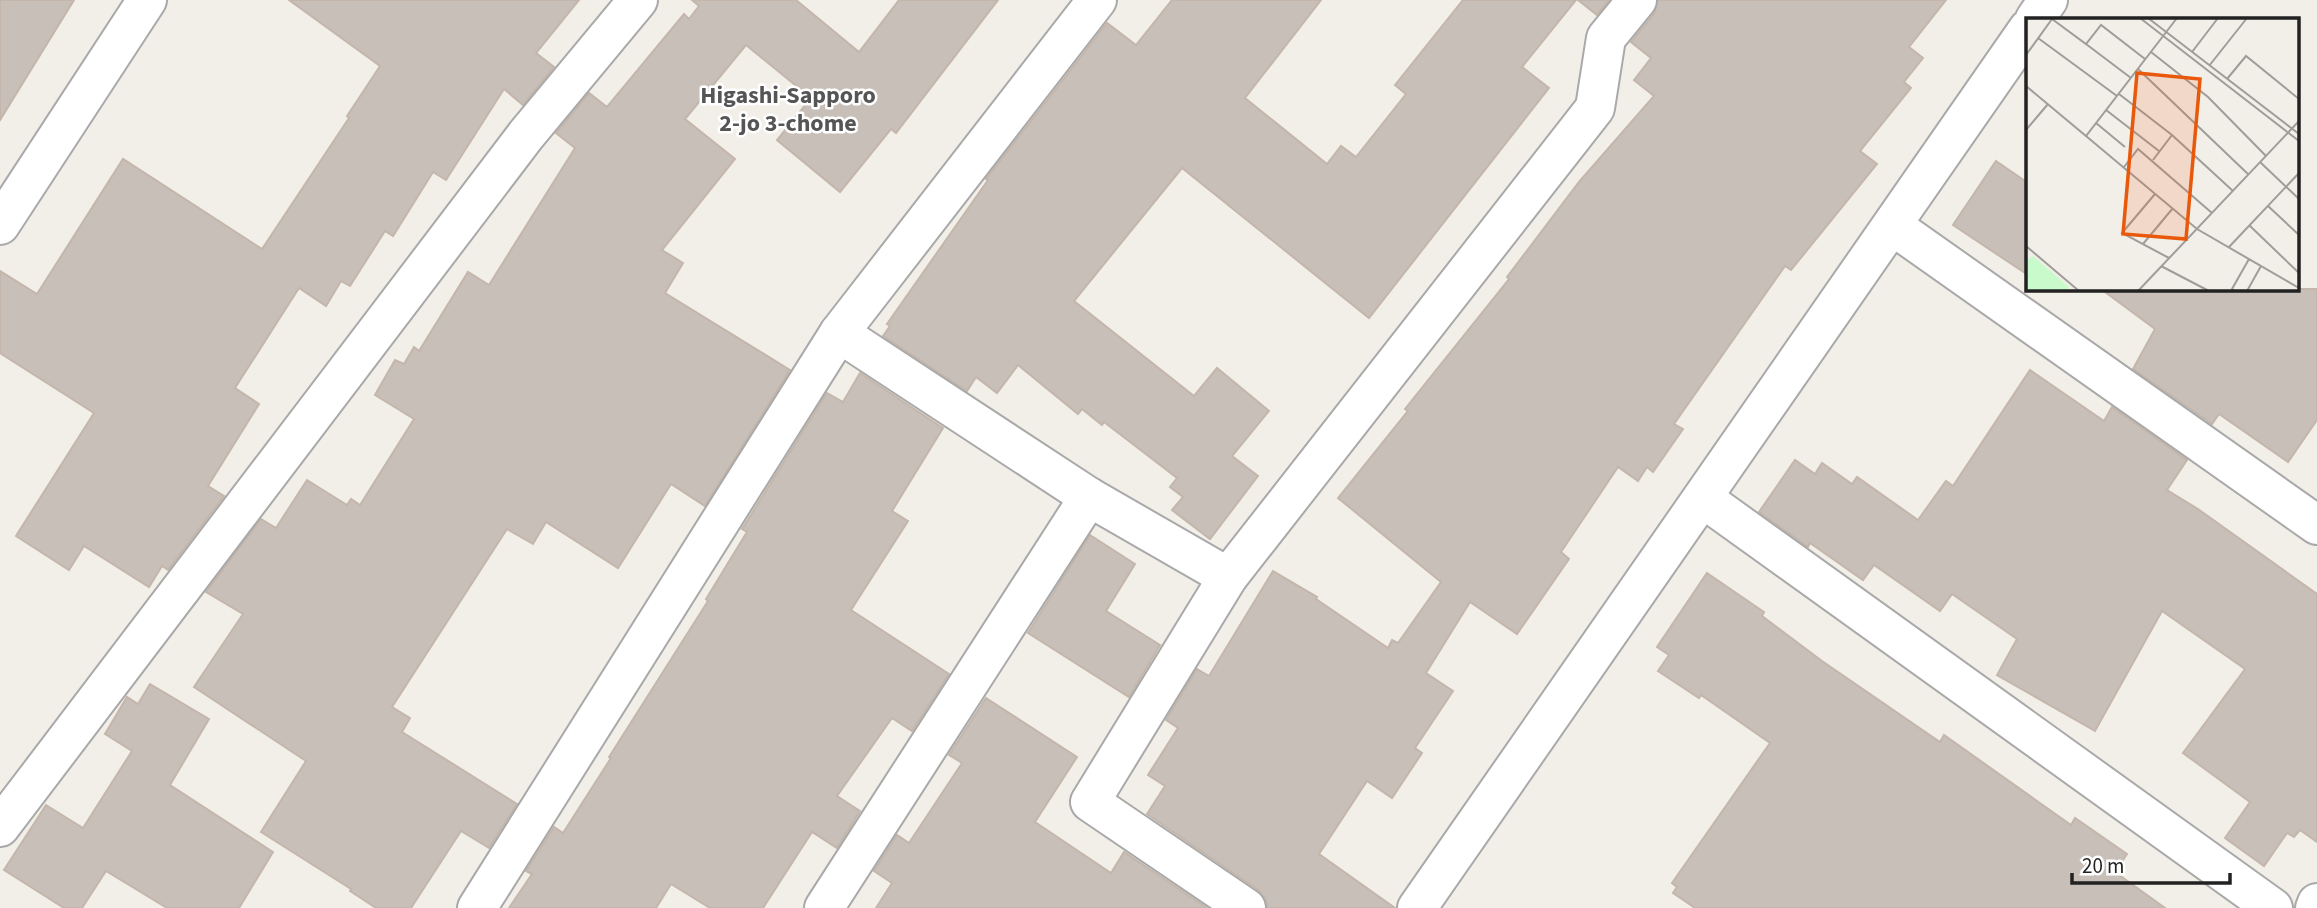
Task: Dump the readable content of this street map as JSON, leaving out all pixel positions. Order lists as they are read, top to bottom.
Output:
{
  "districts": ["Higashi-Sapporo 2-jo 3-chome"],
  "scale_bar": "20 m"
}
